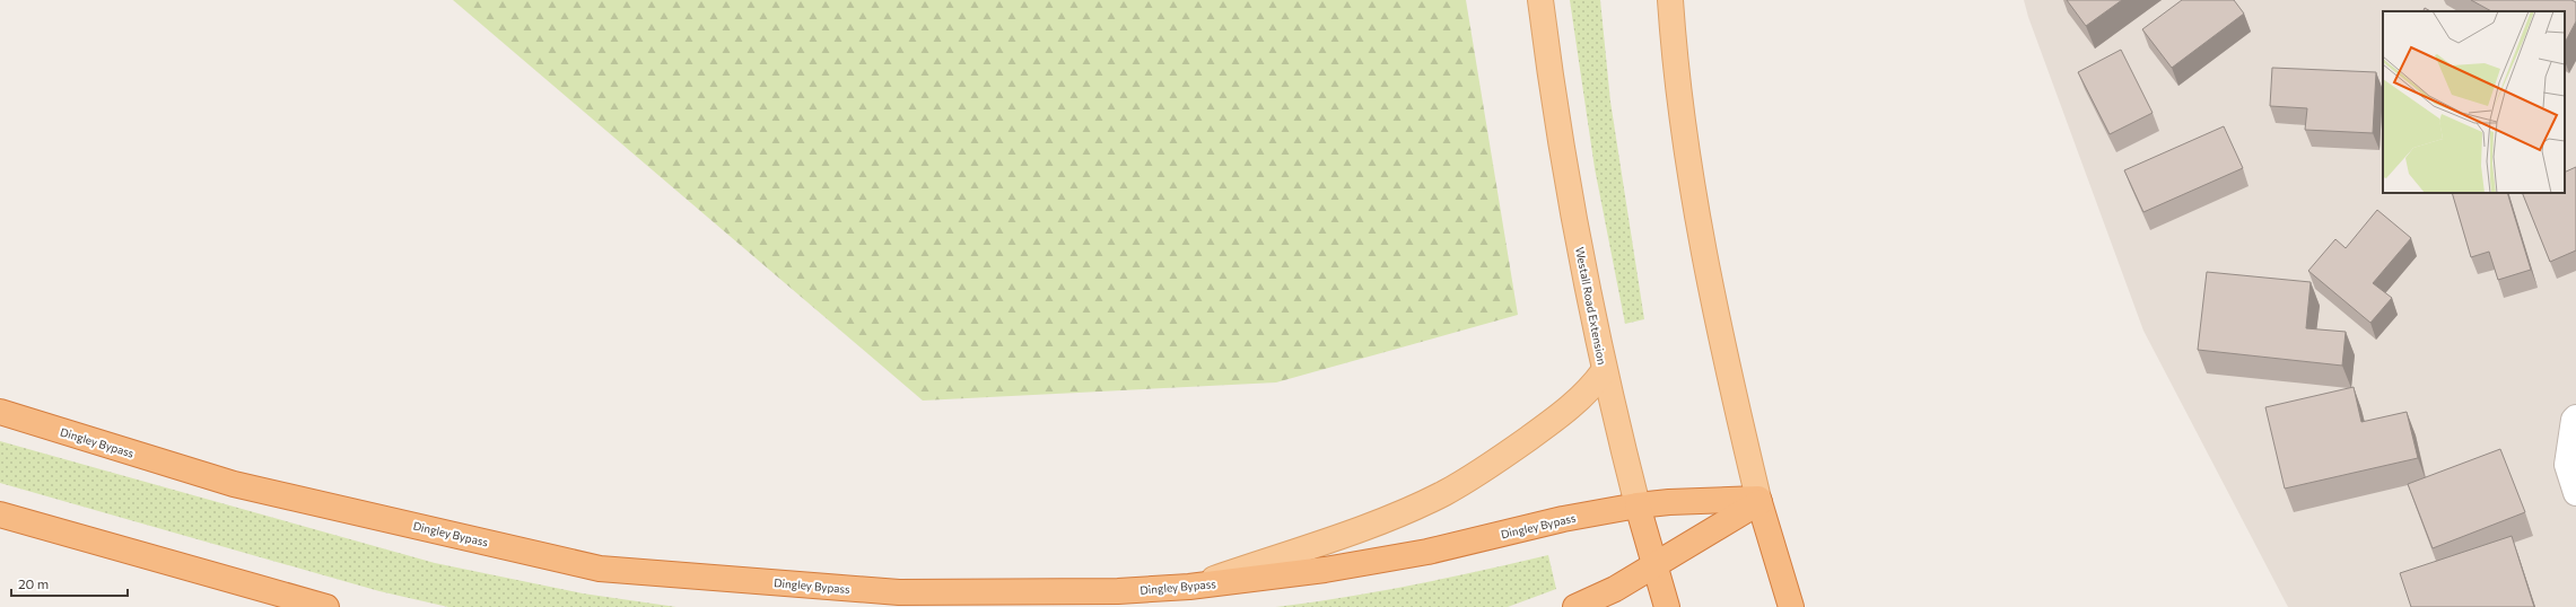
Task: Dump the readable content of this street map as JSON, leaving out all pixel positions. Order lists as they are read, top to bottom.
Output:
{
  "streets": {
    "highway": ["Westall Road Extension", "Dingley Bypass"]
  },
  "crossings": [
    ["Westall Road Extension", "Dingley Bypass"]
  ],
  "scale_bar": "20 m"
}
